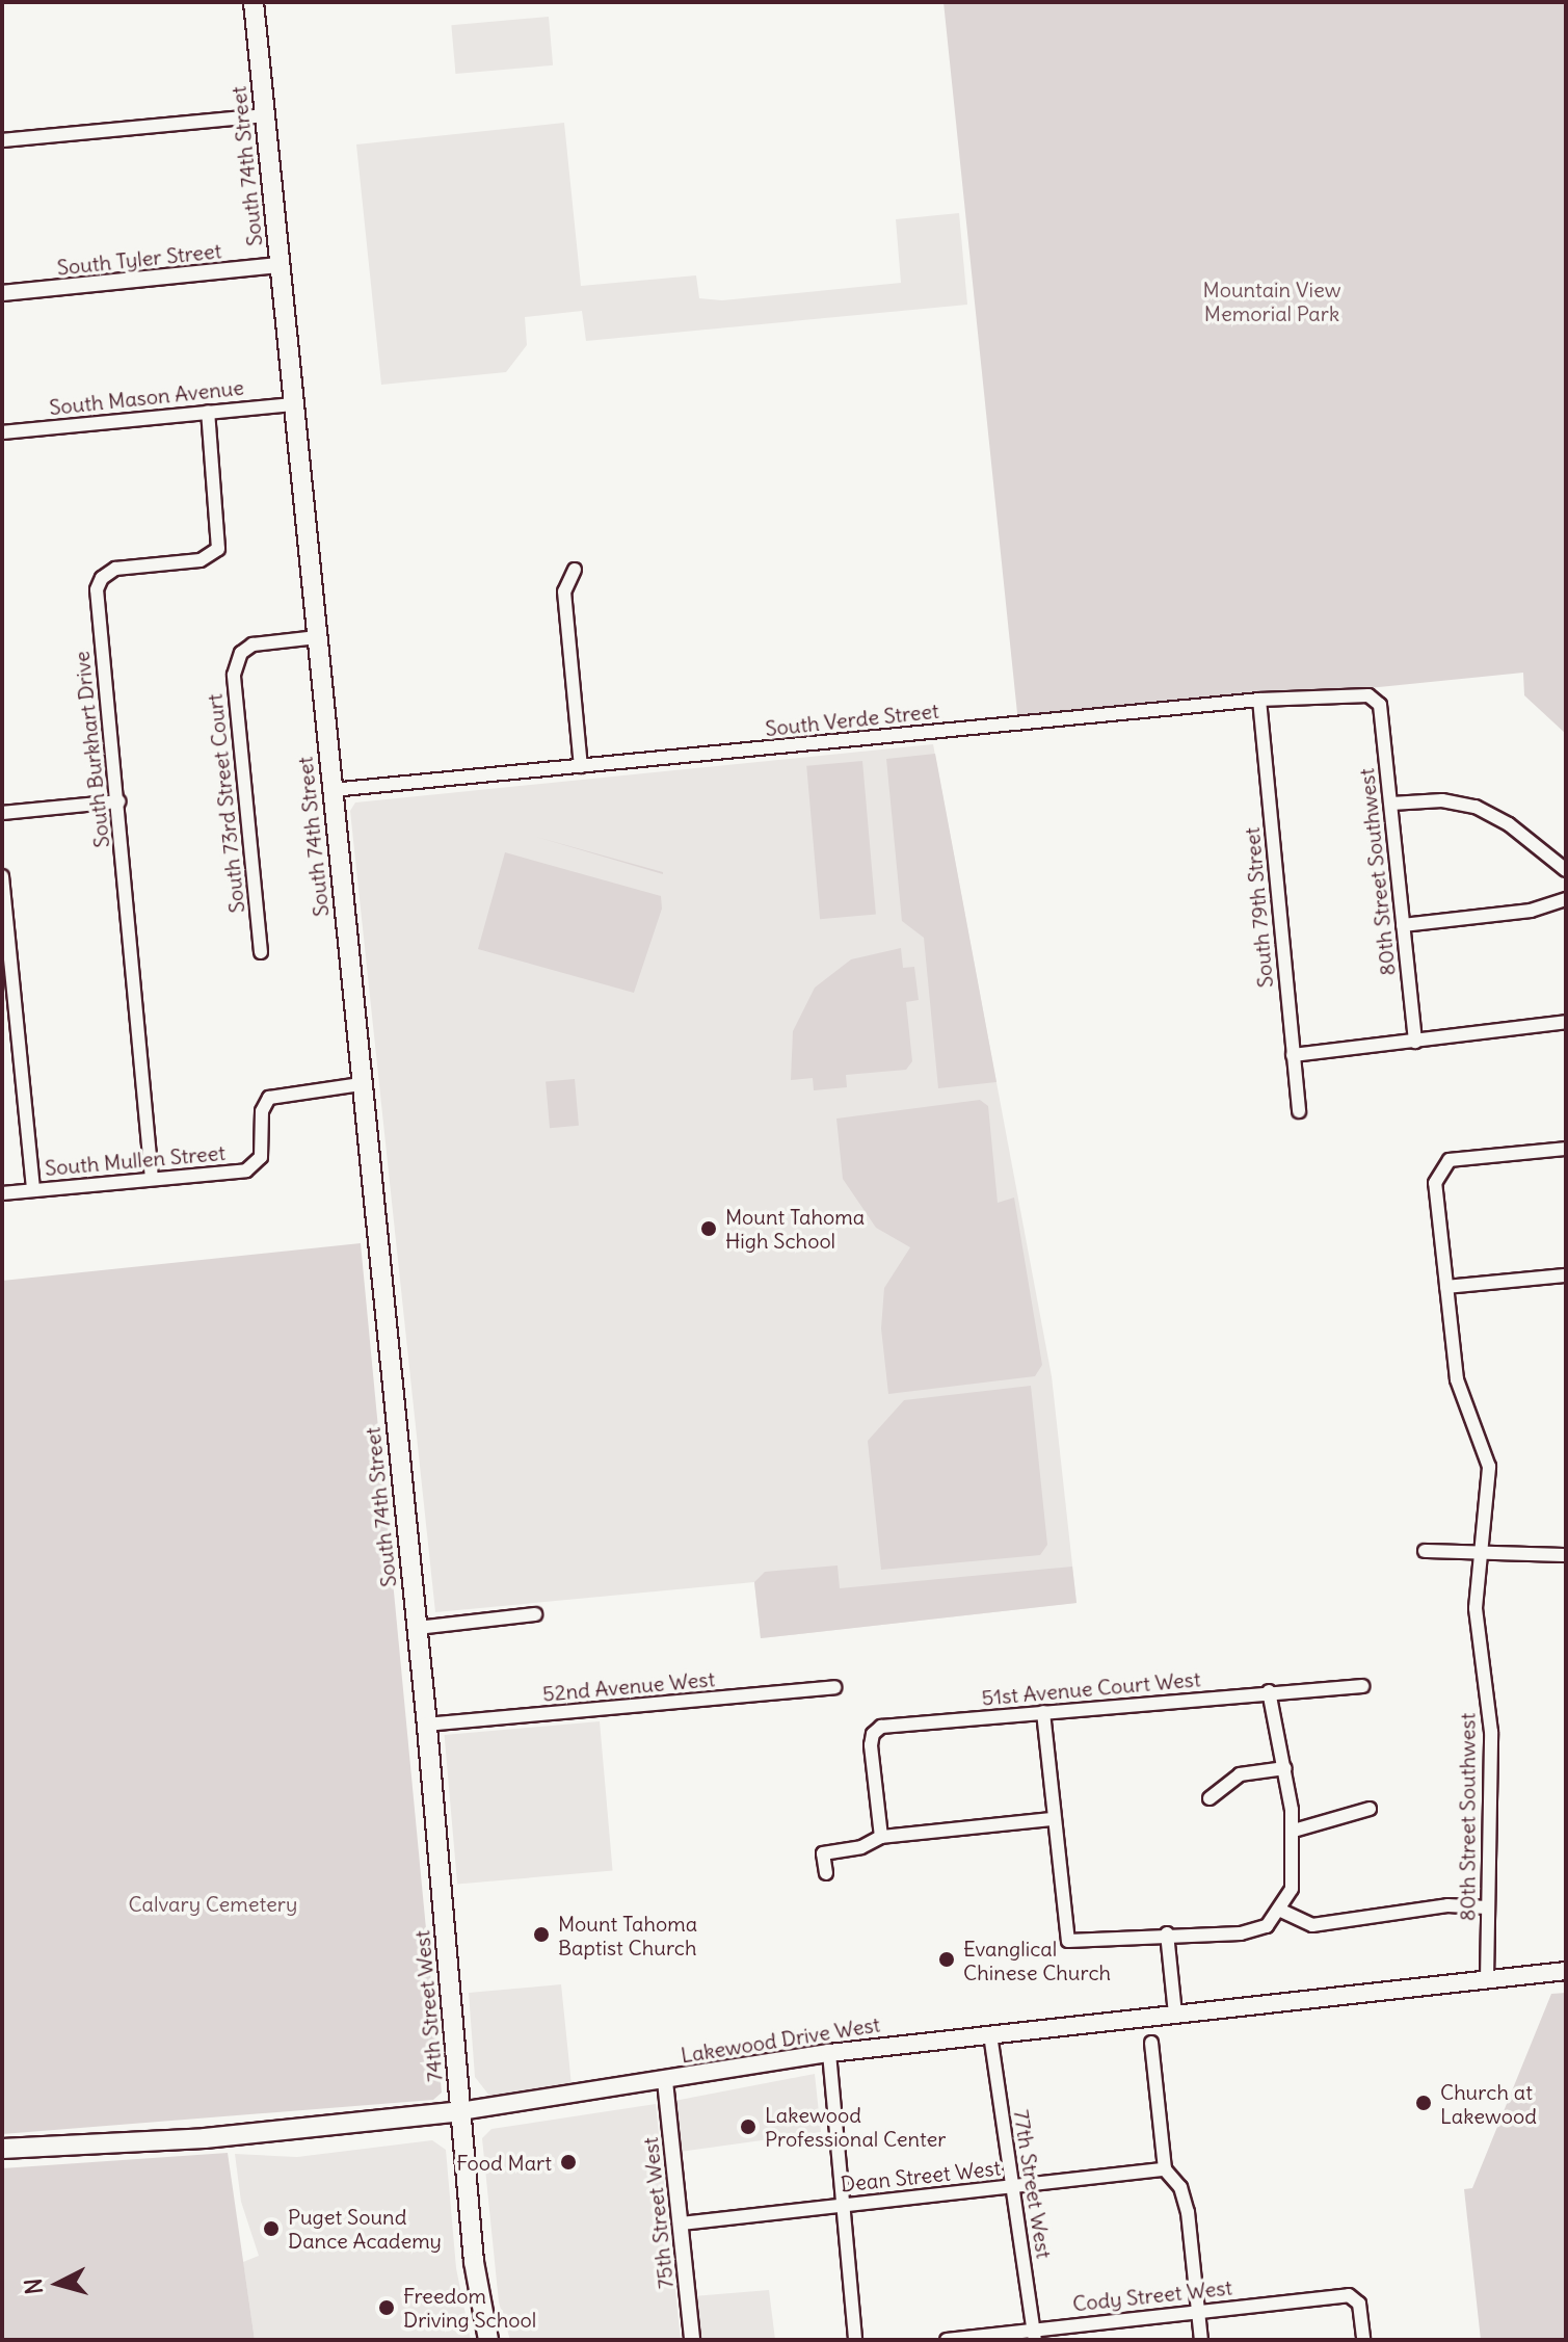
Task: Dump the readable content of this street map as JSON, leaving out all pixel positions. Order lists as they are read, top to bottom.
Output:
{
  "streets": {
    "main road": ["South 74th Street", "74th Street West", "Lakewood Drive West"],
    "street": [
      "South Tyler Street",
      "South Mason Avenue",
      "South Verde Street",
      "South Burkhart Drive",
      "South 73rd Street Court",
      "80th Street Southwest",
      "South 79th Street",
      "South Mullen Street",
      "52nd Avenue West",
      "51st Avenue Court West",
      "Dean Street West",
      "77th Street West",
      "75th Street West",
      "Cody Street West"
    ]
  },
  "crossings": [
    ["South 74th Street", "South Tyler Street"],
    ["South 74th Street", "South Mason Avenue"],
    ["South 74th Street", "South Verde Street"],
    ["South 74th Street", "South 73rd Street Court"],
    ["South 74th Street", "South Mullen Street"],
    ["South 74th Street", "74th Street West"],
    ["South Mason Avenue", "South Burkhart Drive"],
    ["South Verde Street", "80th Street Southwest"],
    ["South Verde Street", "South 79th Street"],
    ["South Burkhart Drive", "South Mullen Street"],
    ["80th Street Southwest", "Lakewood Drive West"],
    ["52nd Avenue West", "74th Street West"],
    ["74th Street West", "Lakewood Drive West"],
    ["Lakewood Drive West", "77th Street West"],
    ["Lakewood Drive West", "75th Street West"],
    ["Dean Street West", "77th Street West"],
    ["Dean Street West", "75th Street West"],
    ["77th Street West", "Cody Street West"]
  ],
  "parks": ["Mountain View Memorial Park", "Calvary Cemetery"],
  "places": [
    "Mount Tahoma High School",
    "Mount Tahoma Baptist Church",
    "Evanglical Chinese Church",
    "Church at Lakewood",
    "Lakewood Professional Center",
    "Food Mart",
    "Puget Sound Dance Academy",
    "Freedom Driving School"
  ],
  "north": "left"
}
